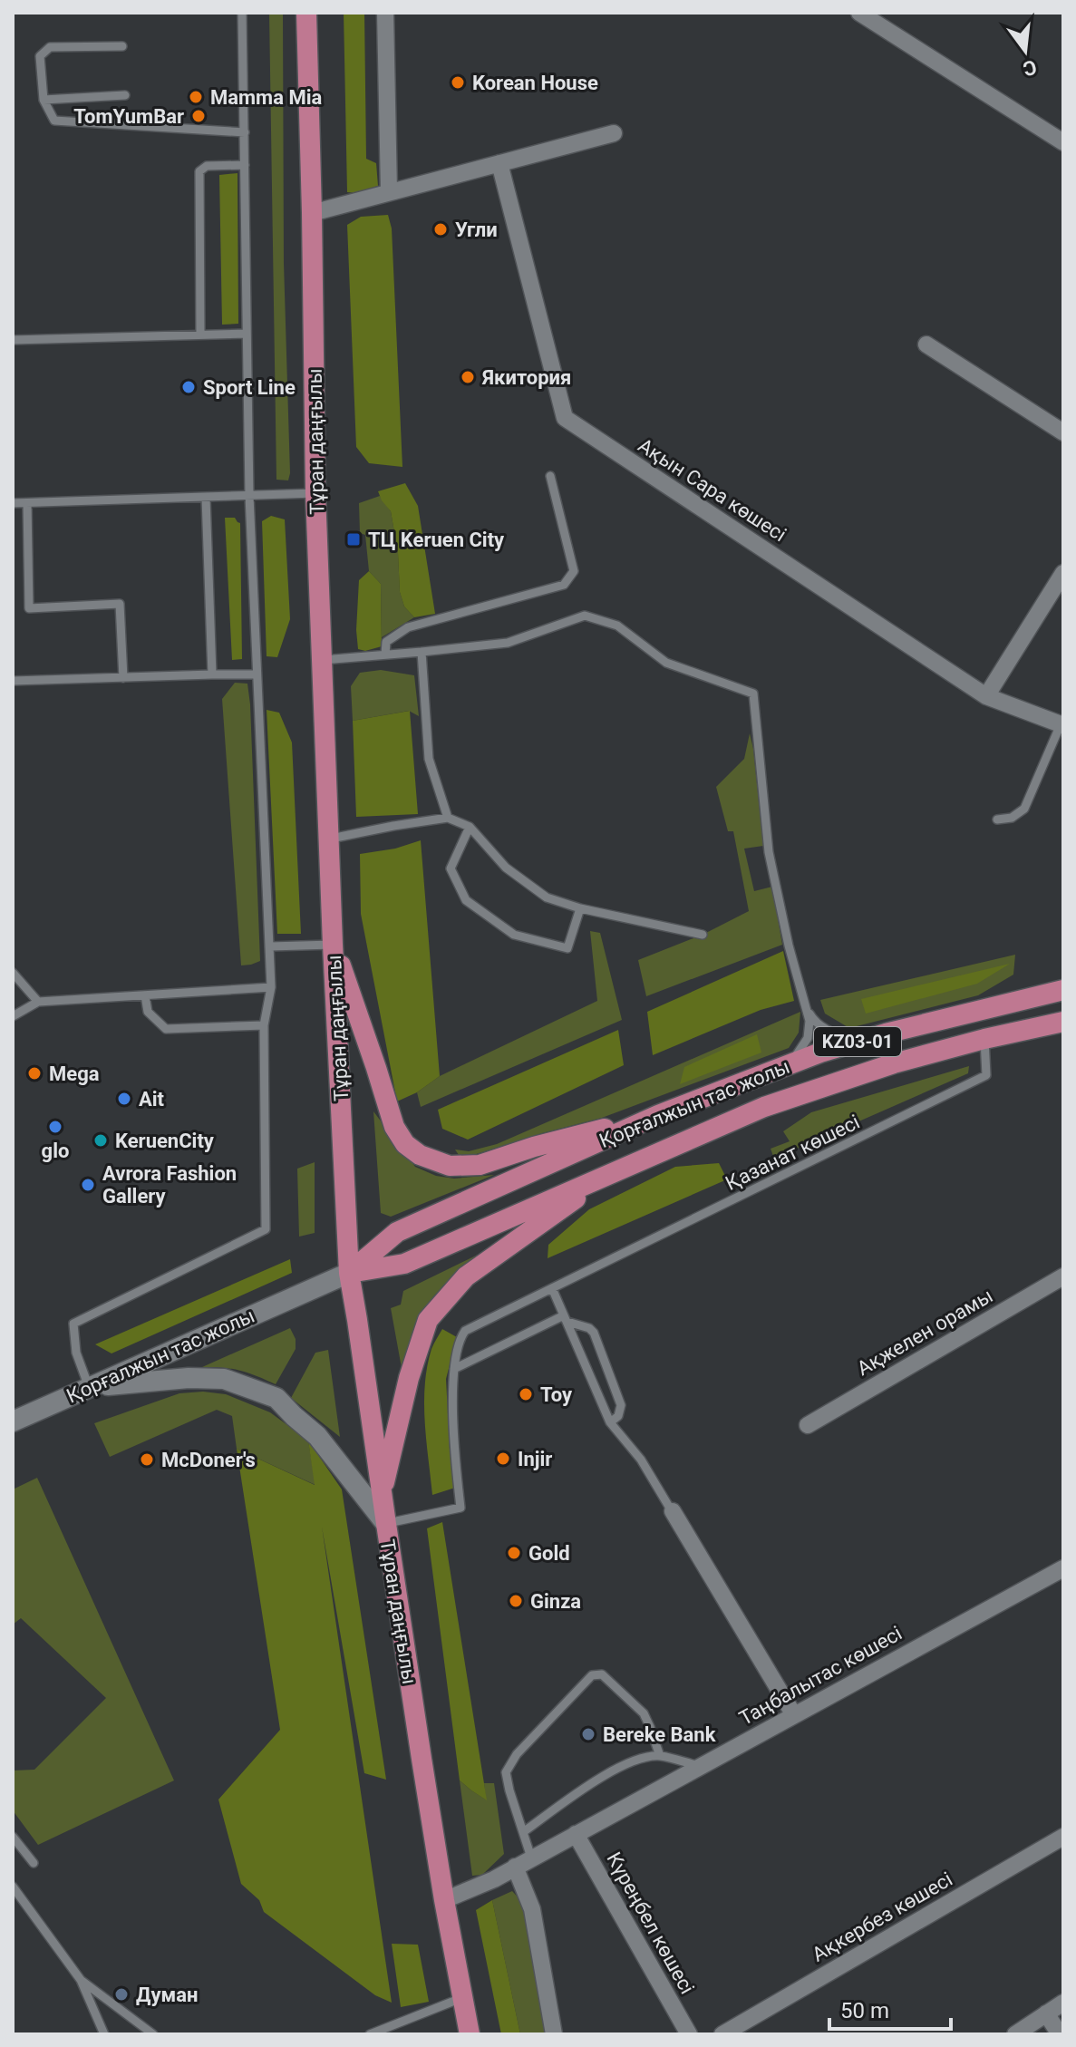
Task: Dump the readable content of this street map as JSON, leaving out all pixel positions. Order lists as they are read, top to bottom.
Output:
{
  "streets": {
    "main road": ["Тұран даңғылы", "KZ03-01", "Қорғалжын тас жолы"],
    "street": [
      "Ақын Сара көшесі",
      "Ақжелен орамы",
      "Таңбалытас көшесі",
      "Ақкербез көшесі",
      "Күреңбел көшесі"
    ],
    "lane": ["Қазанат көшесі"]
  },
  "crossings": [
    ["Тұран даңғылы", "Қорғалжын тас жолы"],
    ["Тұран даңғылы", "Таңбалытас көшесі"],
    ["Қорғалжын тас жолы", "Қазанат көшесі"],
    ["Таңбалытас көшесі", "Күреңбел көшесі"]
  ],
  "places": {
    "other": [
      "Korean House",
      "Mamma Mia",
      "TomYumBar",
      "Угли",
      "Якитория",
      "Sport Line",
      "Mega",
      "Ait",
      "glo",
      "KeruenCity",
      "Avrora Fashion Gallery",
      "Toy",
      "Injir",
      "McDoner's",
      "Gold",
      "Ginza",
      "Bereke Bank",
      "Думан"
    ],
    "transit": ["ТЦ Keruen City"]
  },
  "scale_bar": "50 m",
  "north": "bottom"
}
